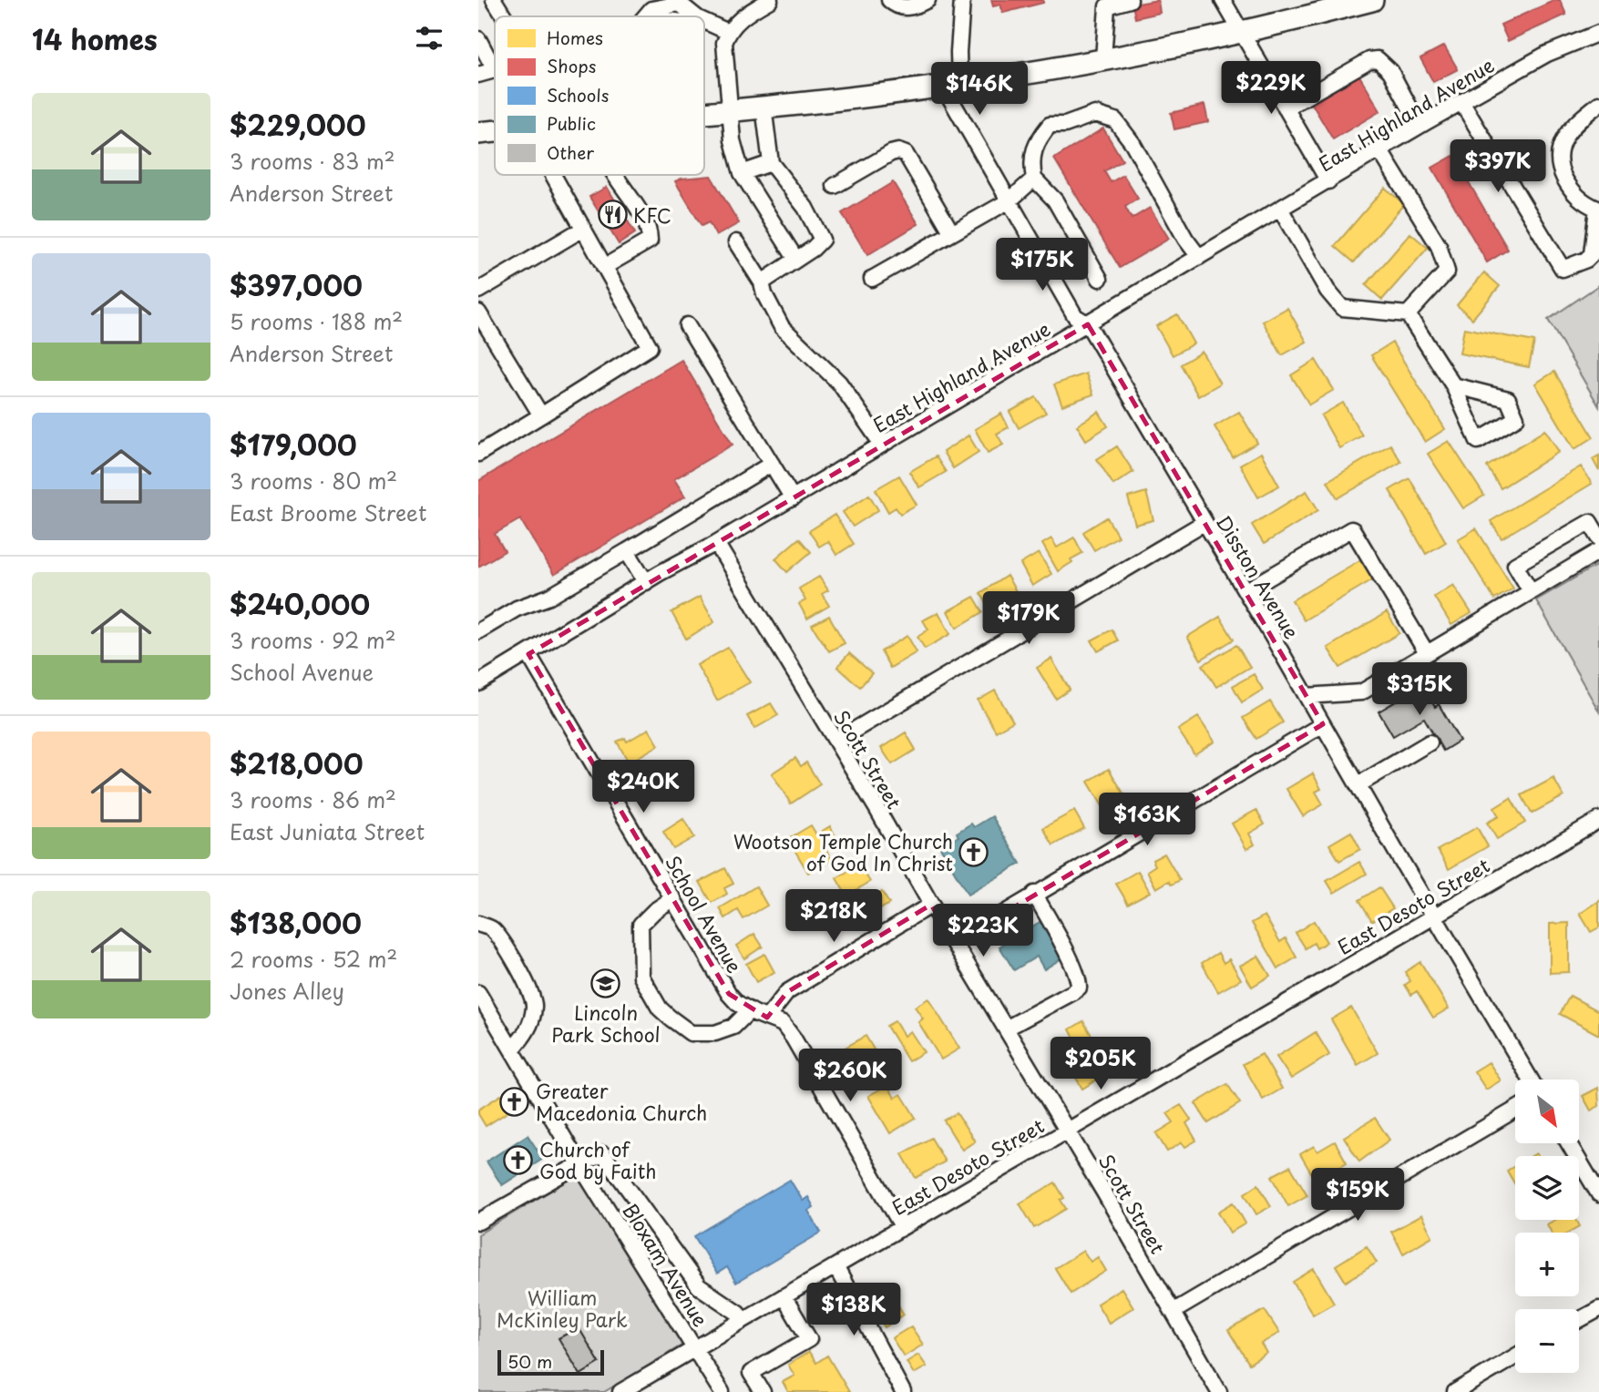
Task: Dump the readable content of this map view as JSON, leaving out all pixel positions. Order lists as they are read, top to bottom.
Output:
{
  "streets": {
    "street": [
      "East Highland Avenue",
      "Disston Avenue",
      "Scott Street",
      "East Desoto Street",
      "School Avenue",
      "Bloxam Avenue"
    ]
  },
  "crossings": [
    ["East Highland Avenue", "Disston Avenue"],
    ["East Highland Avenue", "Scott Street"],
    ["East Highland Avenue", "School Avenue"],
    ["Disston Avenue", "East Desoto Street"],
    ["Scott Street", "East Desoto Street"],
    ["East Desoto Street", "Bloxam Avenue"]
  ],
  "parks": ["William McKinley Park"],
  "places": {
    "restaurant": ["KFC"],
    "church": ["Wootson Temple Church of God In Christ", "Greater Macedonia Church", "Church of God by Faith"],
    "school or university": ["Lincoln Park School"]
  },
  "legend": [
    "Homes",
    "Shops",
    "Schools",
    "Public",
    "Other"
  ],
  "scale_bar": "50 m",
  "north": "bottom right",
  "page": {
    "heading": "14 homes",
    "price": [
      "$229K",
      "$146K",
      "$397K",
      "$175K",
      "$179K",
      "$315K",
      "$240K",
      "$163K",
      "$218K",
      "$223K",
      "$205K",
      "$260K",
      "$159K",
      "$138K"
    ],
    "list": [
      {
        "name": "$229,000",
        "note": "3 rooms · 83 m² · Anderson Street"
      },
      {
        "name": "$397,000",
        "note": "5 rooms · 188 m² · Anderson Street"
      },
      {
        "name": "$179,000",
        "note": "3 rooms · 80 m² · East Broome Street"
      },
      {
        "name": "$240,000",
        "note": "3 rooms · 92 m² · School Avenue"
      },
      {
        "name": "$218,000",
        "note": "3 rooms · 86 m² · East Juniata Street"
      },
      {
        "name": "$138,000",
        "note": "2 rooms · 52 m² · Jones Alley"
      }
    ],
    "map_buttons": ["+", "−"],
    "scale": "50 m"
  }
}
